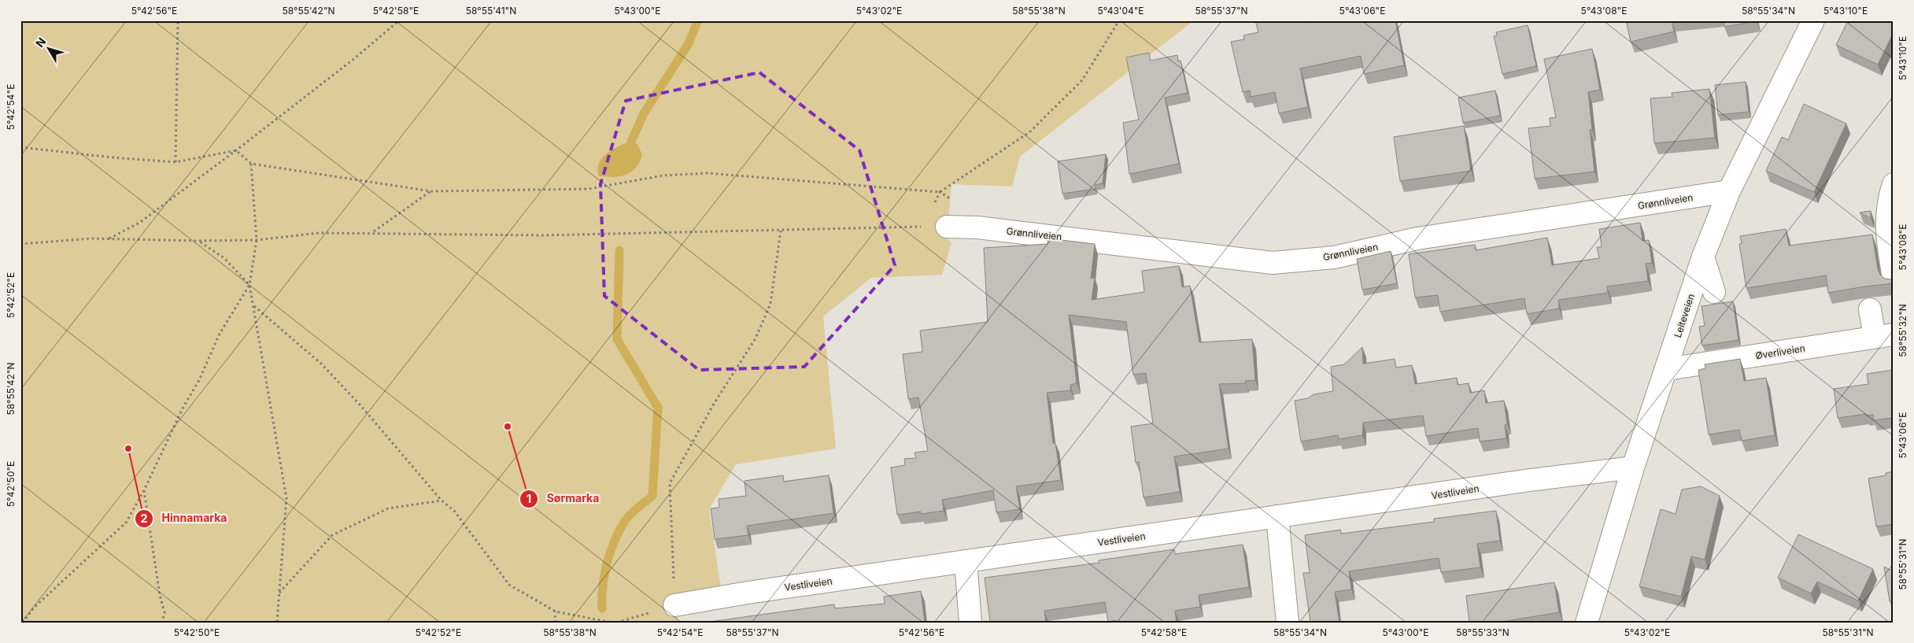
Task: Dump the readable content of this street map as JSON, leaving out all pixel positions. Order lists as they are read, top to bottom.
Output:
{
  "streets": {
    "street": [
      "Grønnliveien",
      "Leiteveien",
      "Øverliveien",
      "Vestliveien"
    ]
  },
  "crossings": [
    ["Grønnliveien", "Leiteveien"],
    ["Leiteveien", "Øverliveien"],
    ["Leiteveien", "Vestliveien"]
  ],
  "places": ["Sørmarka", "Hinnamarka"],
  "north": "top left",
  "coordinates": [
    "5°42'56\"E",
    "58°55'42\"N",
    "5°42'58\"E",
    "58°55'41\"N",
    "5°43'00\"E",
    "5°43'02\"E",
    "58°55'38\"N",
    "5°43'04\"E",
    "58°55'37\"N",
    "5°43'06\"E",
    "5°43'08\"E",
    "58°55'34\"N",
    "5°43'10\"E",
    "5°42'54\"E",
    "5°42'52\"E",
    "58°55'32\"N",
    "5°42'50\"E",
    "58°55'31\"N",
    "58°55'33\"N"
  ]
}
